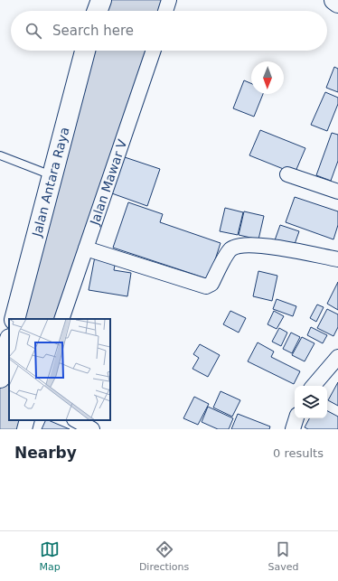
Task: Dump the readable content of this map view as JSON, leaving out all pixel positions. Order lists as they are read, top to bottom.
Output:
{
  "streets": {
    "street": ["Jalan Antara Raya", "Jalan Mawar V"]
  },
  "north": "bottom",
  "page": {
    "search": "Search here",
    "heading": ["Nearby", "0 results"],
    "nav": ["Map", "Directions", "Saved"]
  }
}
